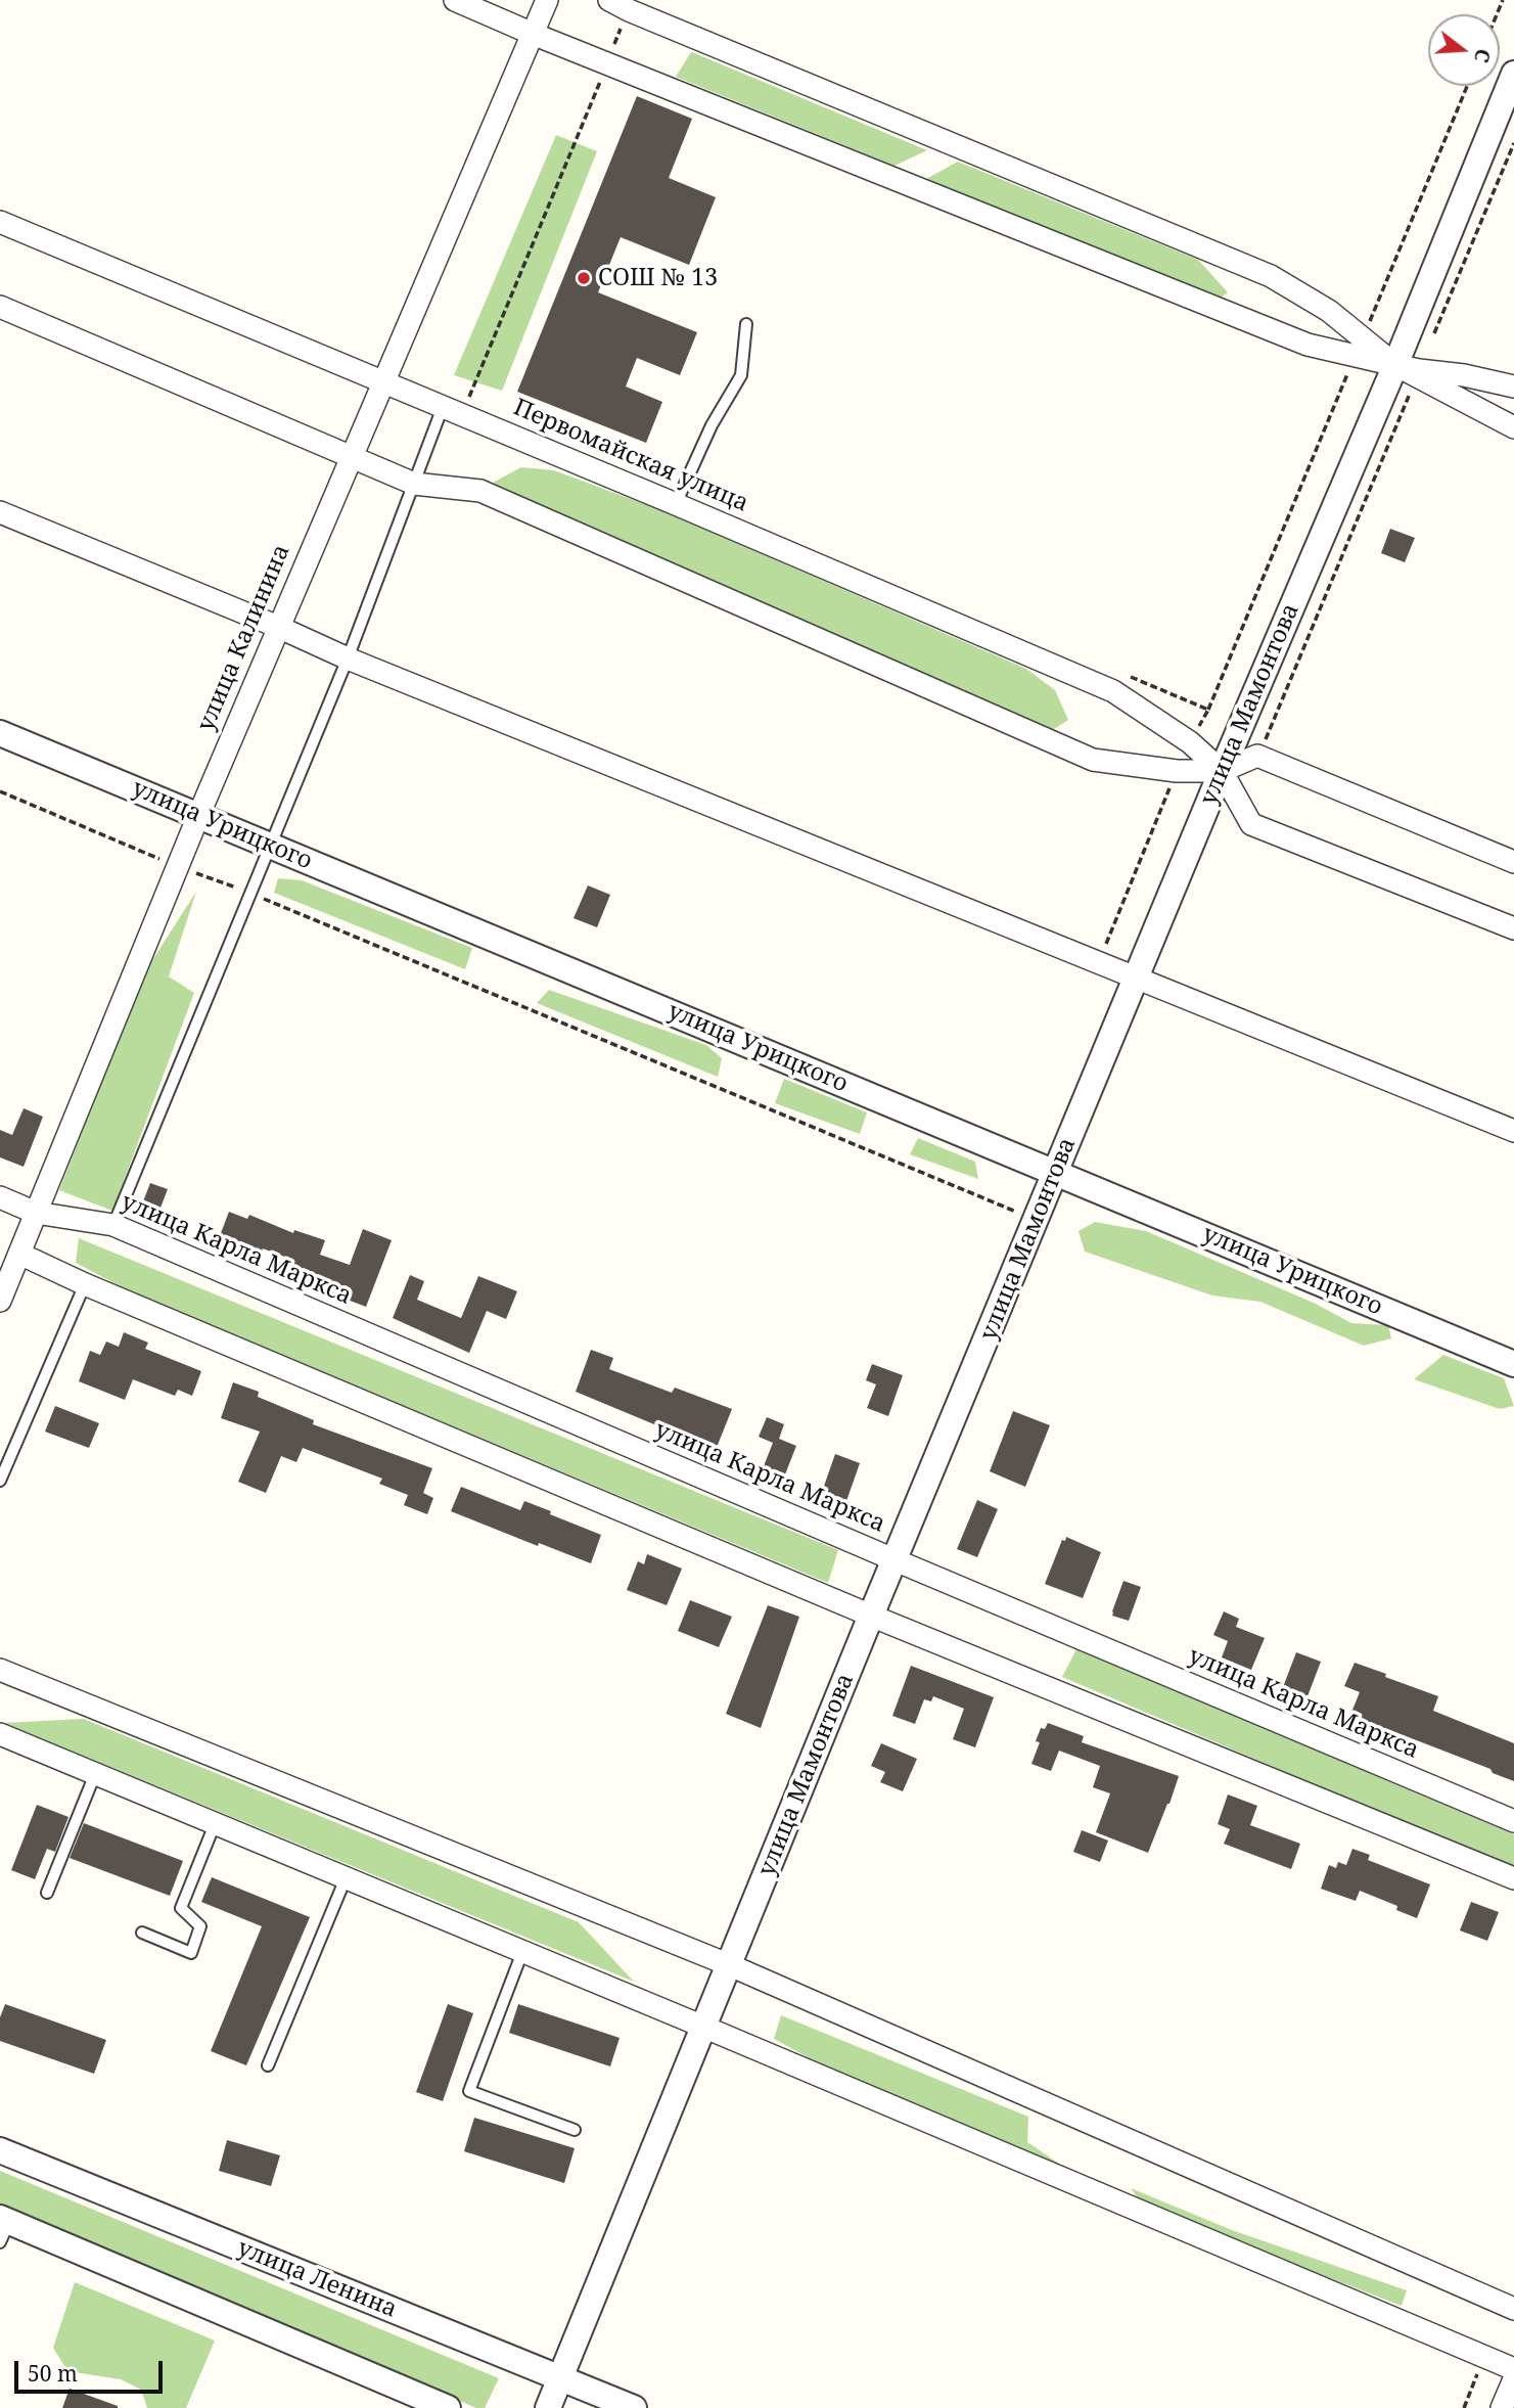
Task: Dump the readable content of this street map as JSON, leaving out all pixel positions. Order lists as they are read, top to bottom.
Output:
{
  "streets": {
    "street": [
      "Первомайская улица",
      "улица Калинина",
      "улица Мамонтова",
      "улица Урицкого",
      "улица Карла Маркса",
      "улица Ленина"
    ]
  },
  "crossings": [
    ["Первомайская улица", "улица Калинина"],
    ["Первомайская улица", "улица Мамонтова"],
    ["улица Калинина", "улица Урицкого"],
    ["улица Калинина", "улица Карла Маркса"],
    ["улица Мамонтова", "улица Урицкого"],
    ["улица Мамонтова", "улица Карла Маркса"],
    ["улица Мамонтова", "улица Ленина"]
  ],
  "places": ["СОШ № 13"],
  "scale_bar": "50 m",
  "north": "right"
}
